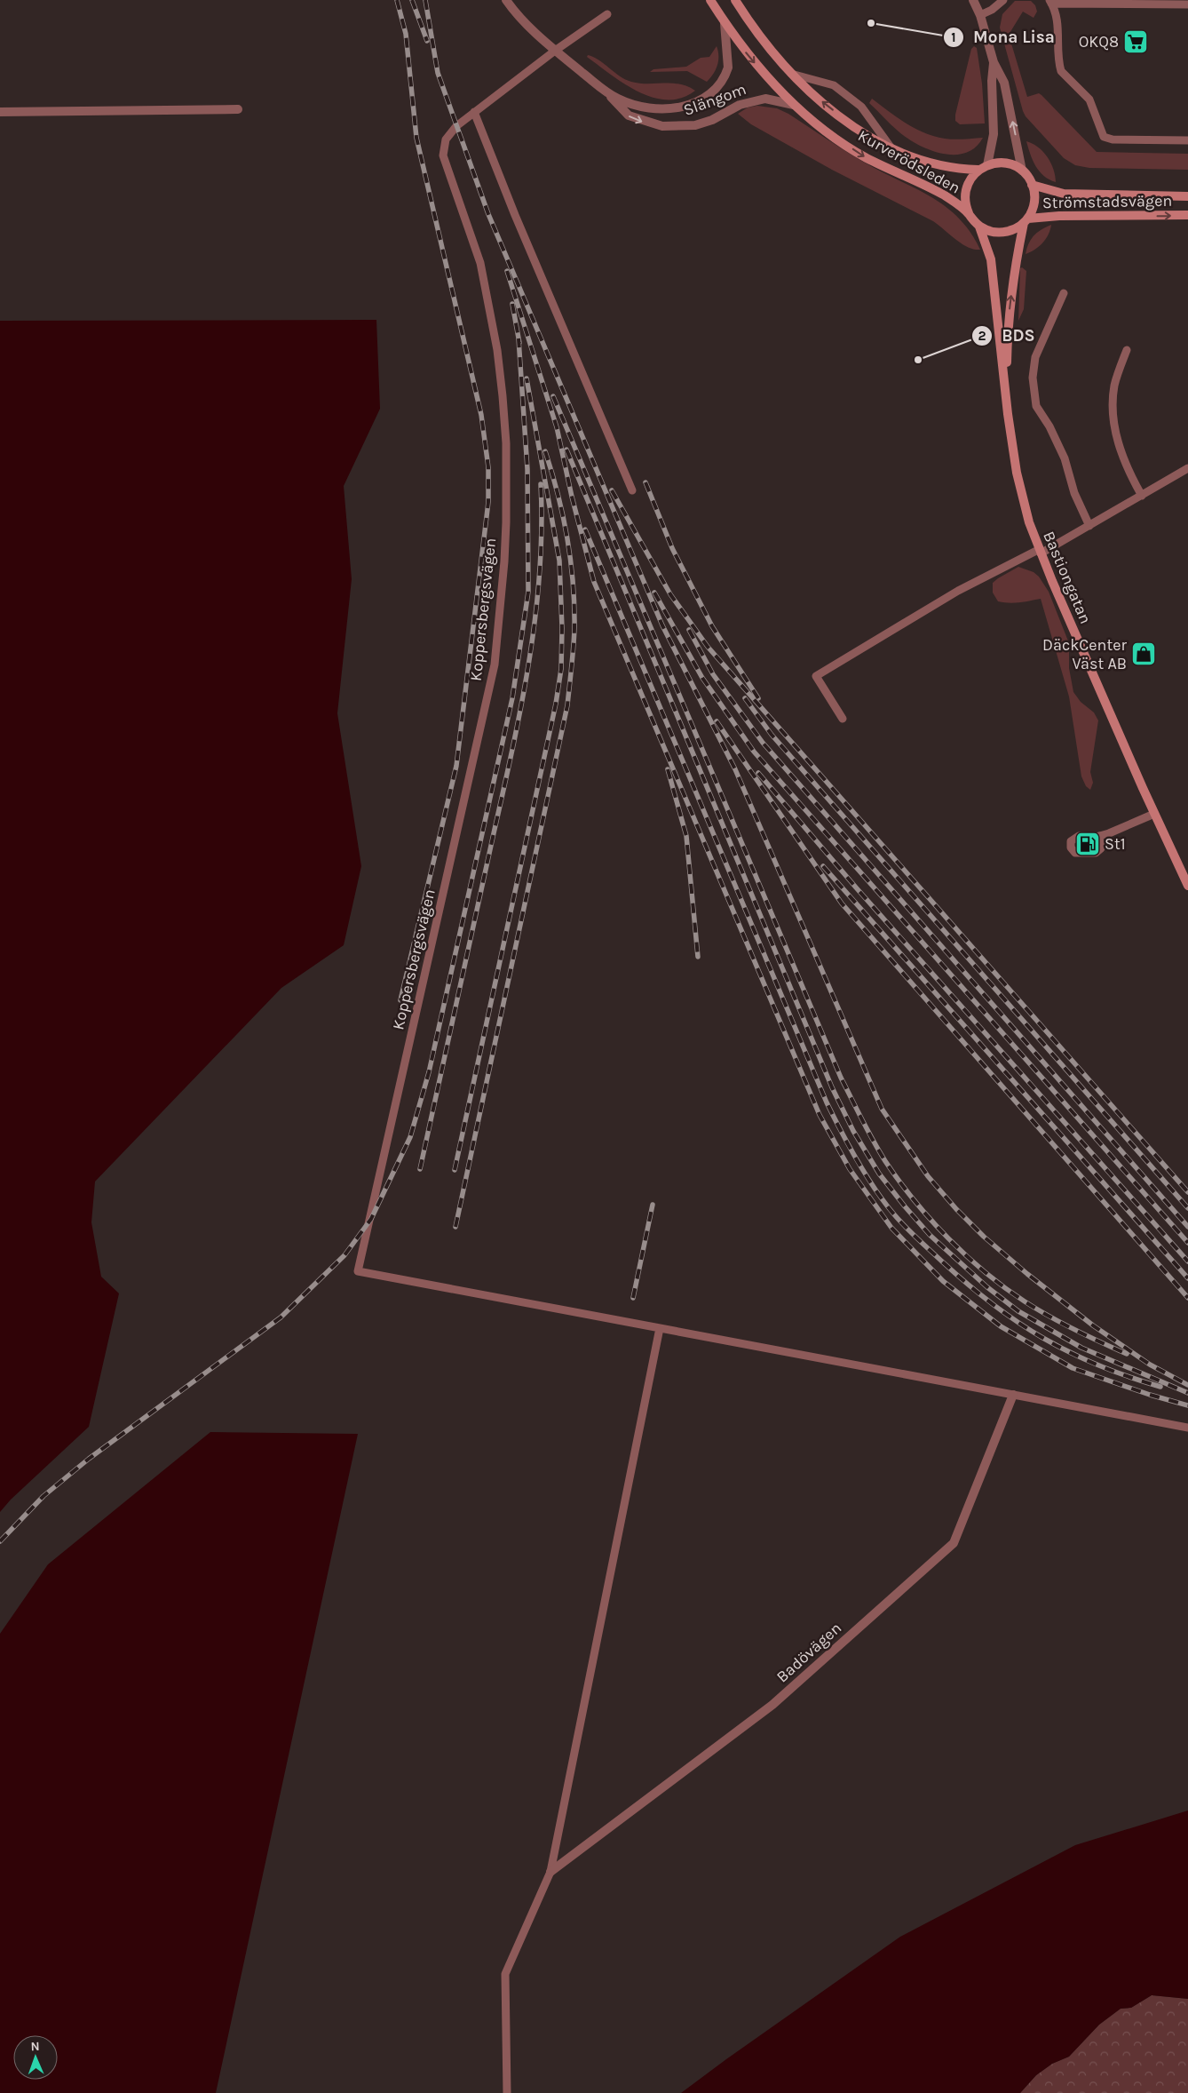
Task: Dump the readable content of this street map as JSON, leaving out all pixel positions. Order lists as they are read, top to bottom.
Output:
{
  "streets": {
    "main road": ["Kurverödsleden", "Strömstadsvägen", "Bastiongatan"],
    "street": ["Slängom", "Badövägen"],
    "lane": ["Koppersbergsvägen"]
  },
  "crossings": [
    ["Slängom", "Kurverödsleden"],
    ["Slängom", "Koppersbergsvägen"],
    ["Kurverödsleden", "Strömstadsvägen"],
    ["Kurverödsleden", "Bastiongatan"],
    ["Strömstadsvägen", "Bastiongatan"]
  ],
  "one_way": ["Slängom"],
  "places": {
    "other": ["Mona Lisa", "BDS"],
    "supermarket": ["OKQ8"],
    "shop": ["DäckCenter Väst AB"],
    "fuel station": ["St1"]
  },
  "north": "top"
}
